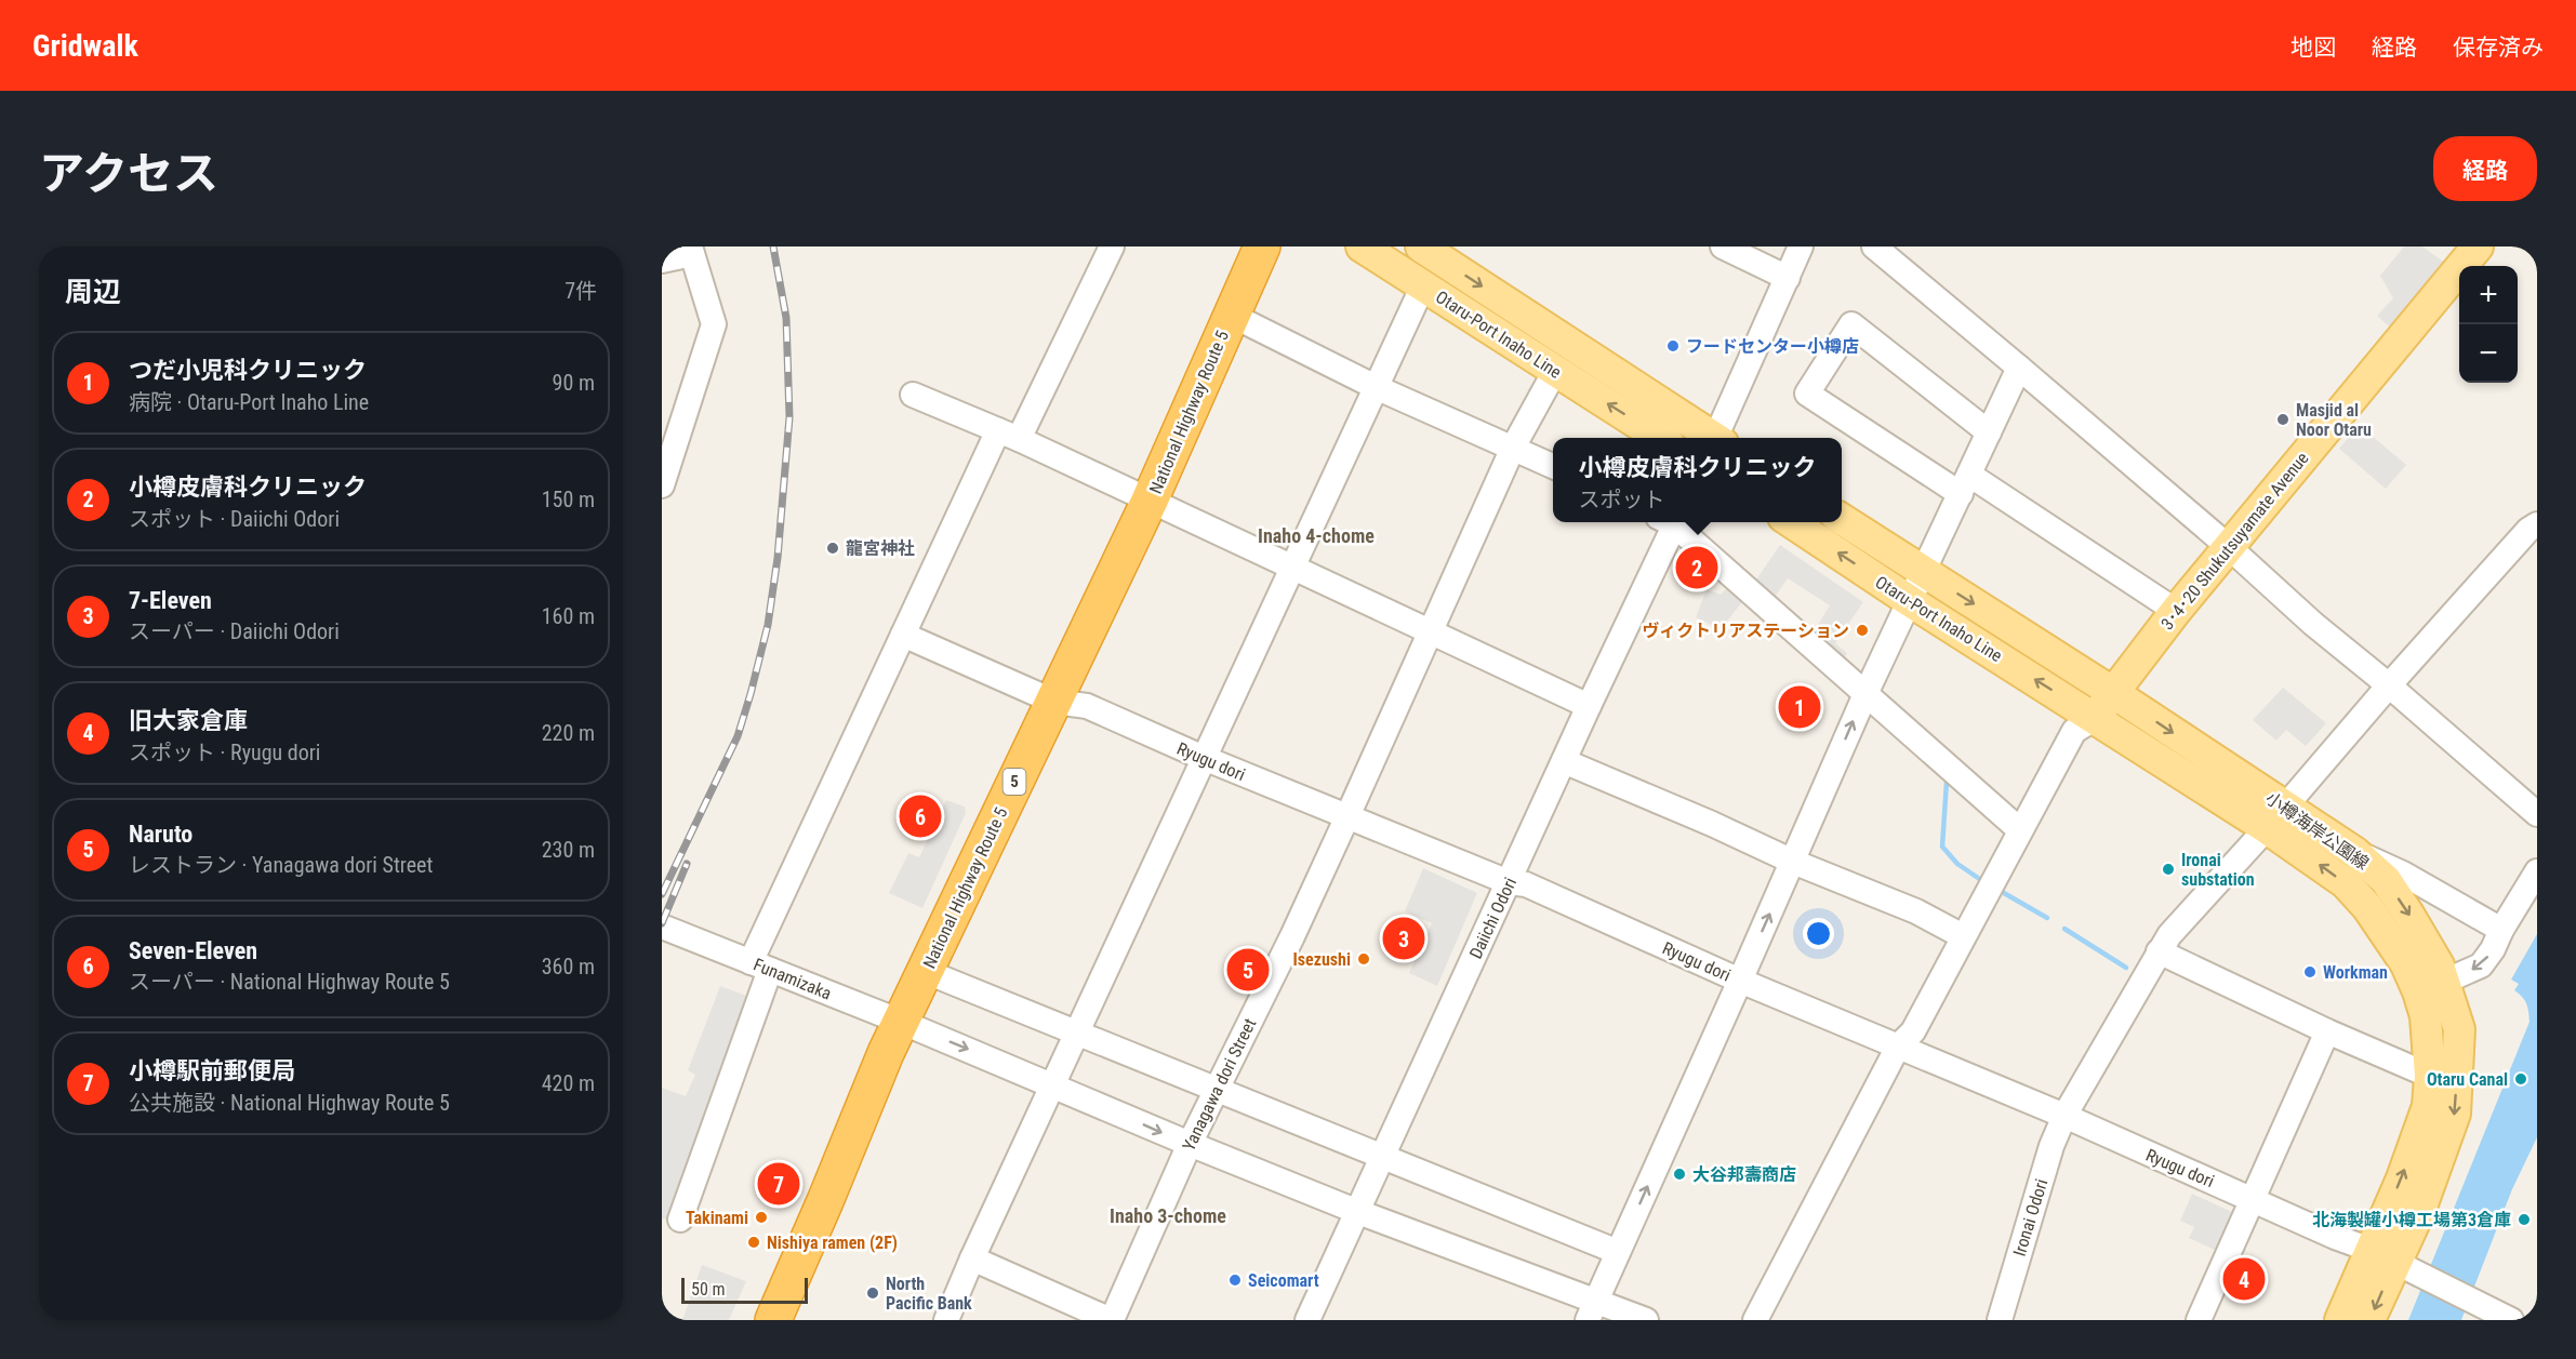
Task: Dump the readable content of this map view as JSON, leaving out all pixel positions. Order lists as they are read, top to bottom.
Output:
{
  "streets": {
    "highway": ["National Highway Route 5", "5"],
    "main road": ["Otaru-Port Inaho Line", "3･4･20 Shukutsuyamate Avenue", "小樽海岸公園線"],
    "street": [
      "Ryugu dori",
      "Daiichi Odori",
      "Funamizaka",
      "Yanagawa dori Street",
      "Ironai Odori"
    ]
  },
  "crossings": [
    ["Otaru-Port Inaho Line", "3･4･20 Shukutsuyamate Avenue"],
    ["Otaru-Port Inaho Line", "小樽海岸公園線"],
    ["Otaru-Port Inaho Line", "Yanagawa dori Street"],
    ["National Highway Route 5", "Ryugu dori"],
    ["National Highway Route 5", "Funamizaka"],
    ["3･4･20 Shukutsuyamate Avenue", "小樽海岸公園線"],
    ["Ryugu dori", "小樽海岸公園線"],
    ["Ryugu dori", "Daiichi Odori"],
    ["Ryugu dori", "Yanagawa dori Street"],
    ["Ryugu dori", "Ironai Odori"],
    ["小樽海岸公園線", "Ironai Odori"],
    ["Daiichi Odori", "Funamizaka"],
    ["Funamizaka", "Yanagawa dori Street"]
  ],
  "districts": ["Inaho 4-chome", "Inaho 3-chome"],
  "places": [
    "フードセンター小樽店",
    "Masjid al Noor Otaru",
    "龍宮神社",
    "ヴィクトリアステーション",
    "Ironai substation",
    "Isezushi",
    "Workman",
    "Otaru Canal",
    "大谷邦壽商店",
    "Takinami",
    "北海製罐小樽工場第3倉庫",
    "Nishiya ramen (2F)",
    "Seicomart",
    "North Pacific Bank"
  ],
  "scale_bar": "50 m",
  "page": {
    "header": "Gridwalk",
    "nav": ["地図", "経路", "保存済み"],
    "title": "アクセス",
    "buttons": "経路",
    "heading": ["周辺", "7件"],
    "map_buttons": ["+", "−"],
    "list": [
      {
        "mark": "1",
        "name": "つだ小児科クリニック",
        "note": "病院 · Otaru-Port Inaho Line",
        "value": "90 m"
      },
      {
        "mark": "2",
        "name": "小樽皮膚科クリニック",
        "note": "スポット · Daiichi Odori",
        "value": "150 m"
      },
      {
        "mark": "3",
        "name": "7-Eleven",
        "note": "スーパー · Daiichi Odori",
        "value": "160 m"
      },
      {
        "mark": "4",
        "name": "旧大家倉庫",
        "note": "スポット · Ryugu dori",
        "value": "220 m"
      },
      {
        "mark": "5",
        "name": "Naruto",
        "note": "レストラン · Yanagawa dori Street",
        "value": "230 m"
      },
      {
        "mark": "6",
        "name": "Seven-Eleven",
        "note": "スーパー · National Highway Route 5",
        "value": "360 m"
      },
      {
        "mark": "7",
        "name": "小樽駅前郵便局",
        "note": "公共施設 · National Highway Route 5",
        "value": "420 m"
      }
    ],
    "popup": ["小樽皮膚科クリニック", "スポット"],
    "pins": [
      "2",
      "1",
      "6",
      "3",
      "5",
      "7",
      "4"
    ],
    "scale": "50 m"
  }
}
